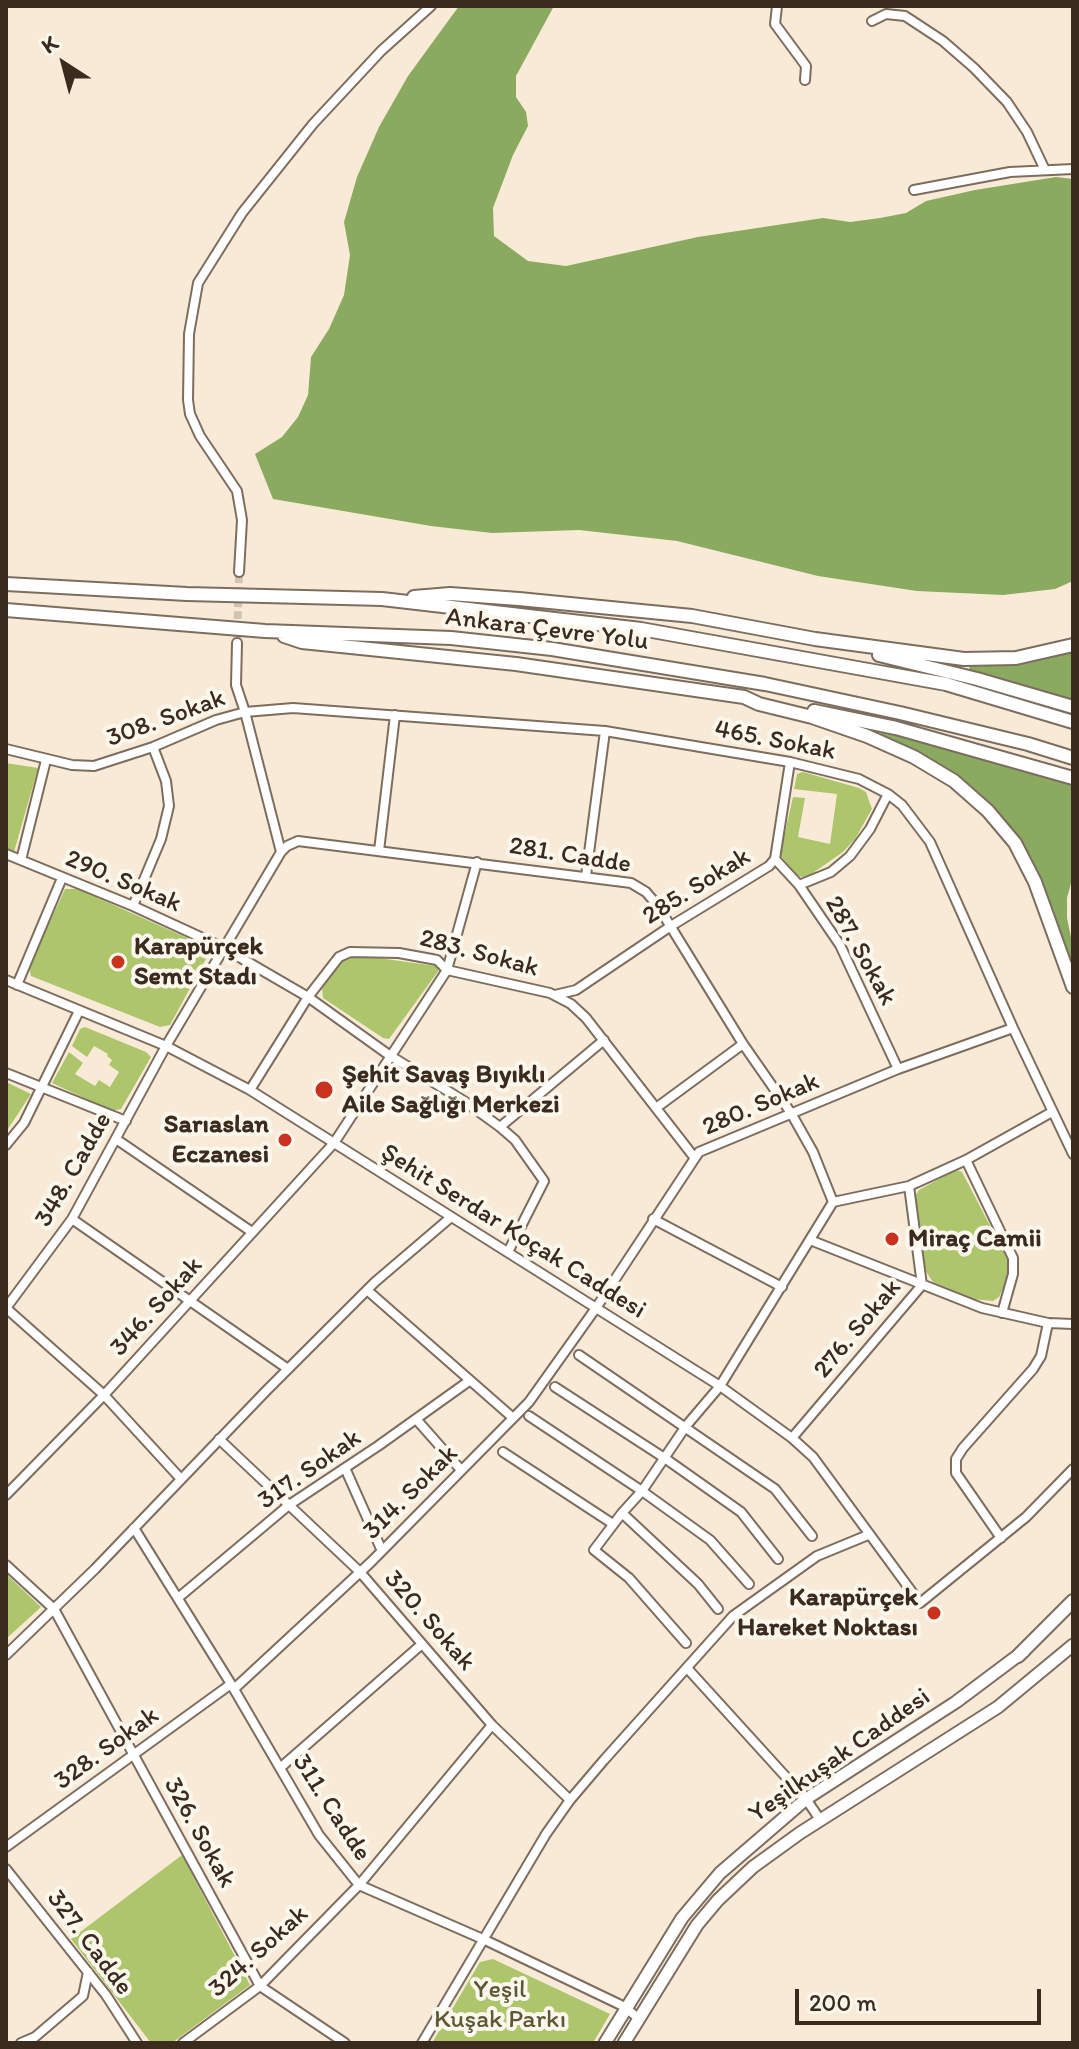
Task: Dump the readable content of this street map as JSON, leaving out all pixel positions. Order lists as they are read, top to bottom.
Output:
{
  "streets": {
    "highway": ["Ankara Çevre Yolu"],
    "main road": ["Yeşilkuşak Caddesi"],
    "street": [
      "308. Sokak",
      "465. Sokak",
      "281. Cadde",
      "290. Sokak",
      "285. Sokak",
      "287. Sokak",
      "283. Sokak",
      "280. Sokak",
      "348. Cadde",
      "Şehit Serdar Koçak Caddesi",
      "346. Sokak",
      "276. Sokak",
      "317. Sokak",
      "314. Sokak",
      "320. Sokak",
      "328. Sokak",
      "311. Cadde",
      "326. Sokak",
      "327. Cadde",
      "324. Sokak"
    ]
  },
  "crossings": [
    ["308. Sokak", "465. Sokak"],
    ["465. Sokak", "285. Sokak"],
    ["465. Sokak", "280. Sokak"],
    ["281. Cadde", "285. Sokak"],
    ["281. Cadde", "280. Sokak"],
    ["281. Cadde", "346. Sokak"],
    ["290. Sokak", "283. Sokak"],
    ["290. Sokak", "Şehit Serdar Koçak Caddesi"],
    ["290. Sokak", "346. Sokak"],
    ["285. Sokak", "287. Sokak"],
    ["285. Sokak", "283. Sokak"],
    ["287. Sokak", "280. Sokak"],
    ["283. Sokak", "280. Sokak"],
    ["283. Sokak", "Şehit Serdar Koçak Caddesi"],
    ["283. Sokak", "346. Sokak"],
    ["280. Sokak", "Şehit Serdar Koçak Caddesi"],
    ["280. Sokak", "314. Sokak"],
    ["348. Cadde", "Şehit Serdar Koçak Caddesi"],
    ["Şehit Serdar Koçak Caddesi", "346. Sokak"],
    ["Şehit Serdar Koçak Caddesi", "276. Sokak"],
    ["Şehit Serdar Koçak Caddesi", "314. Sokak"],
    ["317. Sokak", "320. Sokak"],
    ["317. Sokak", "311. Cadde"],
    ["314. Sokak", "320. Sokak"],
    ["314. Sokak", "328. Sokak"],
    ["314. Sokak", "311. Cadde"],
    ["320. Sokak", "324. Sokak"],
    ["328. Sokak", "311. Cadde"],
    ["328. Sokak", "326. Sokak"],
    ["Yeşilkuşak Caddesi", "311. Cadde"],
    ["311. Cadde", "324. Sokak"],
    ["326. Sokak", "324. Sokak"]
  ],
  "parks": ["Yeşil Kuşak Parkı"],
  "places": [
    "Karapürçek Semt Stadı",
    "Şehit Savaş Bıyıklı Aile Sağlığı Merkezi",
    "Sarıaslan Eczanesi",
    "Miraç Camii",
    "Karapürçek Hareket Noktası"
  ],
  "scale_bar": "200 m",
  "north": "top left"
}
